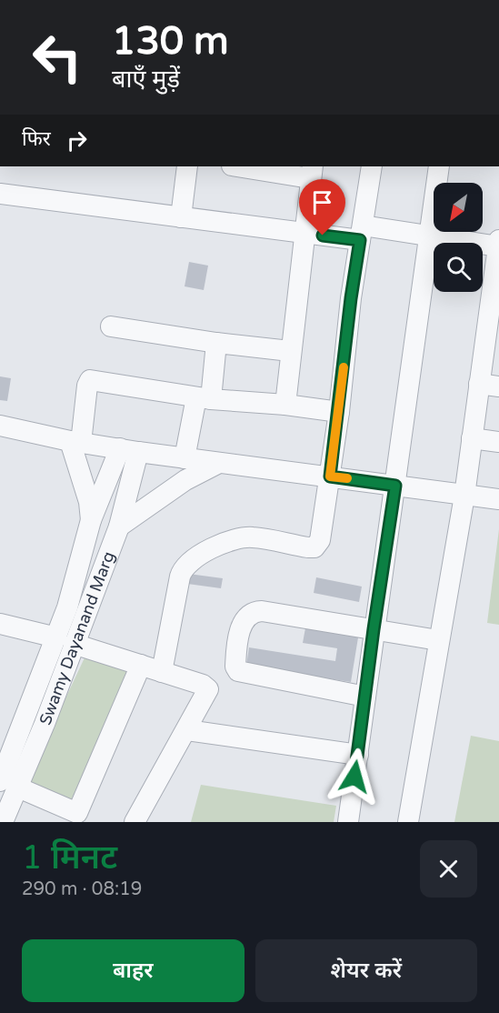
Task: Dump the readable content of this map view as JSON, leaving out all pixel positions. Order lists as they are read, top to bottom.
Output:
{
  "streets": {
    "street": ["Swamy Dayanand Marg"]
  },
  "north": "bottom left",
  "page": {
    "turn": ["130 m", "बाएँ मुड़ें"],
    "then": "फिर",
    "heading": ["1 मिनट", "290 m · 08:19"],
    "buttons": ["बाहर", "शेयर करें"]
  }
}
